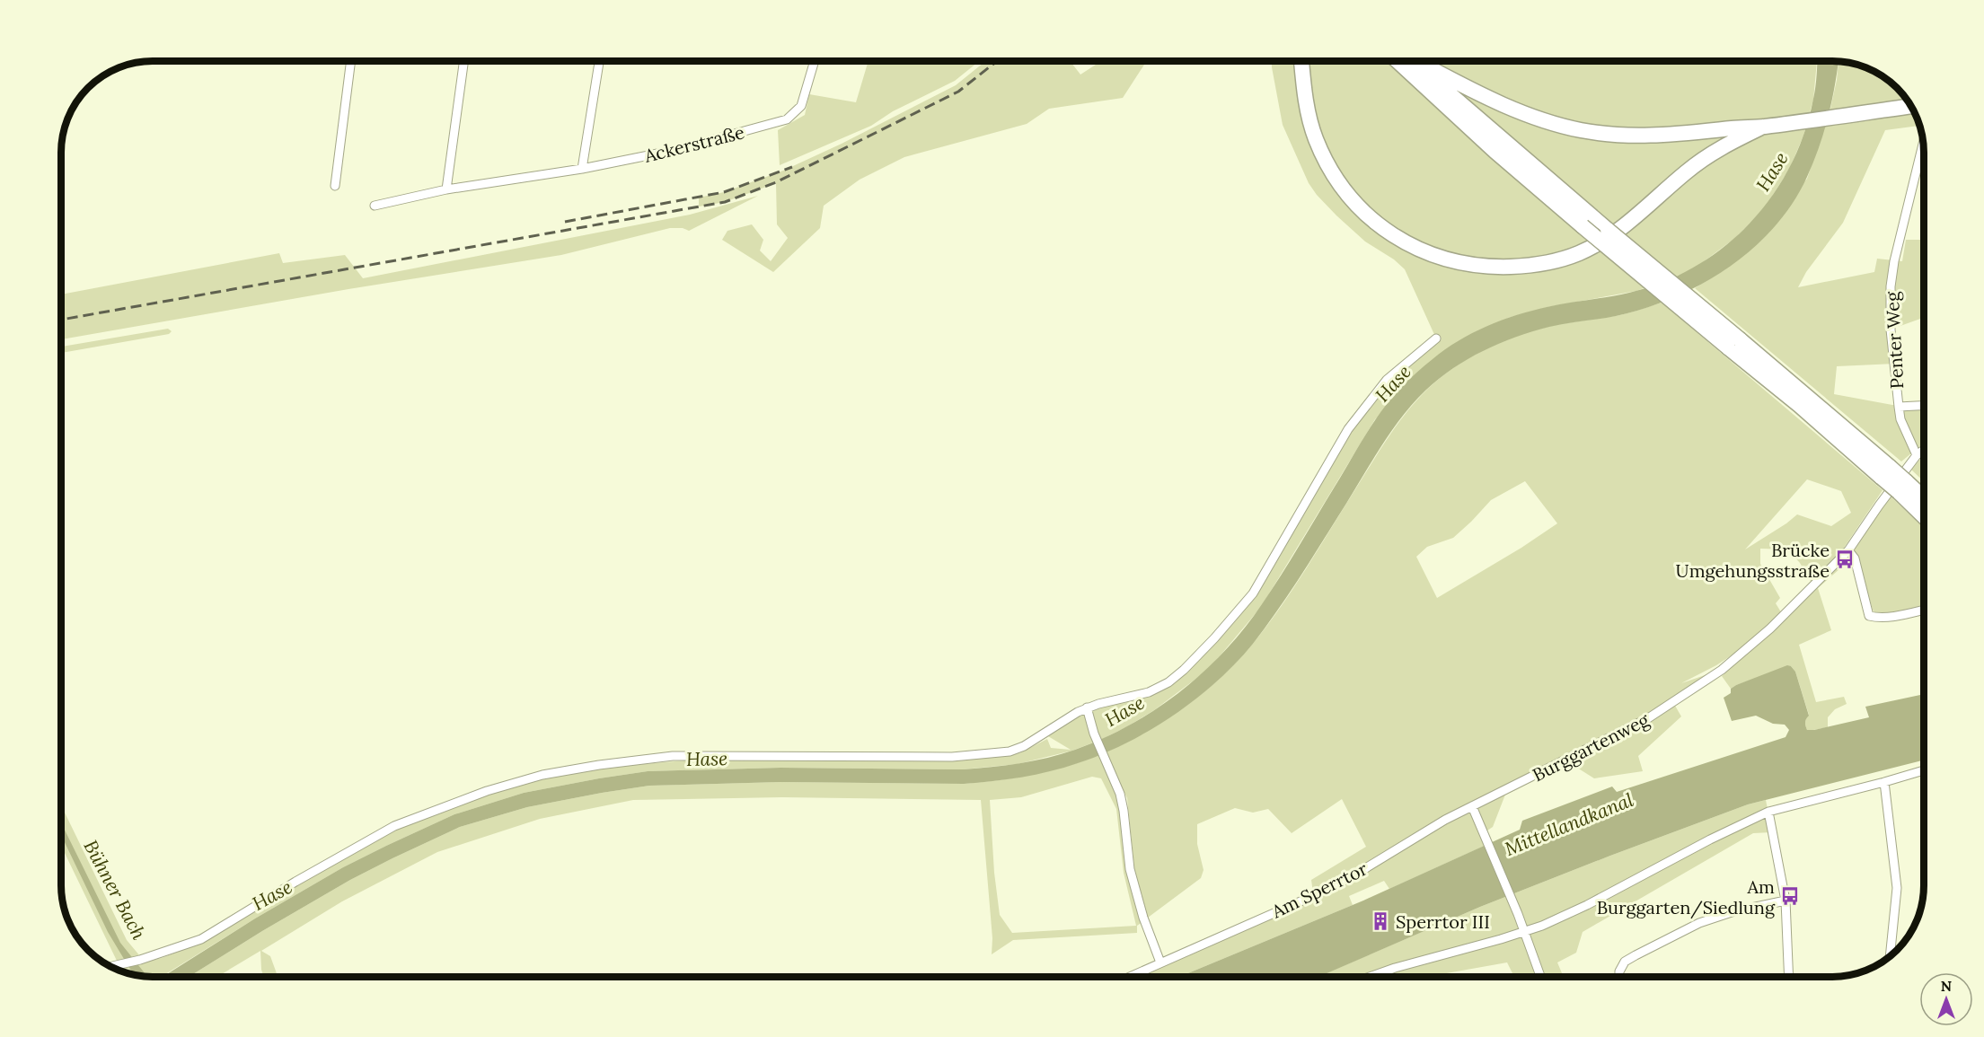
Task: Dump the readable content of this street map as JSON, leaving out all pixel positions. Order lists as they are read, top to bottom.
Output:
{
  "streets": {
    "street": [
      "Ackerstraße",
      "Penter Weg",
      "Burggartenweg",
      "Am Sperrtor"
    ]
  },
  "crossings": [
    ["Penter Weg", "Burggartenweg"],
    ["Burggartenweg", "Am Sperrtor"]
  ],
  "water": ["Hase", "Mittellandkanal", "Bühner Bach"],
  "places": {
    "bus stop": ["Brücke Umgehungsstraße", "Am Burggarten/Siedlung"],
    "building": ["Sperrtor III"]
  },
  "north": "top"
}
